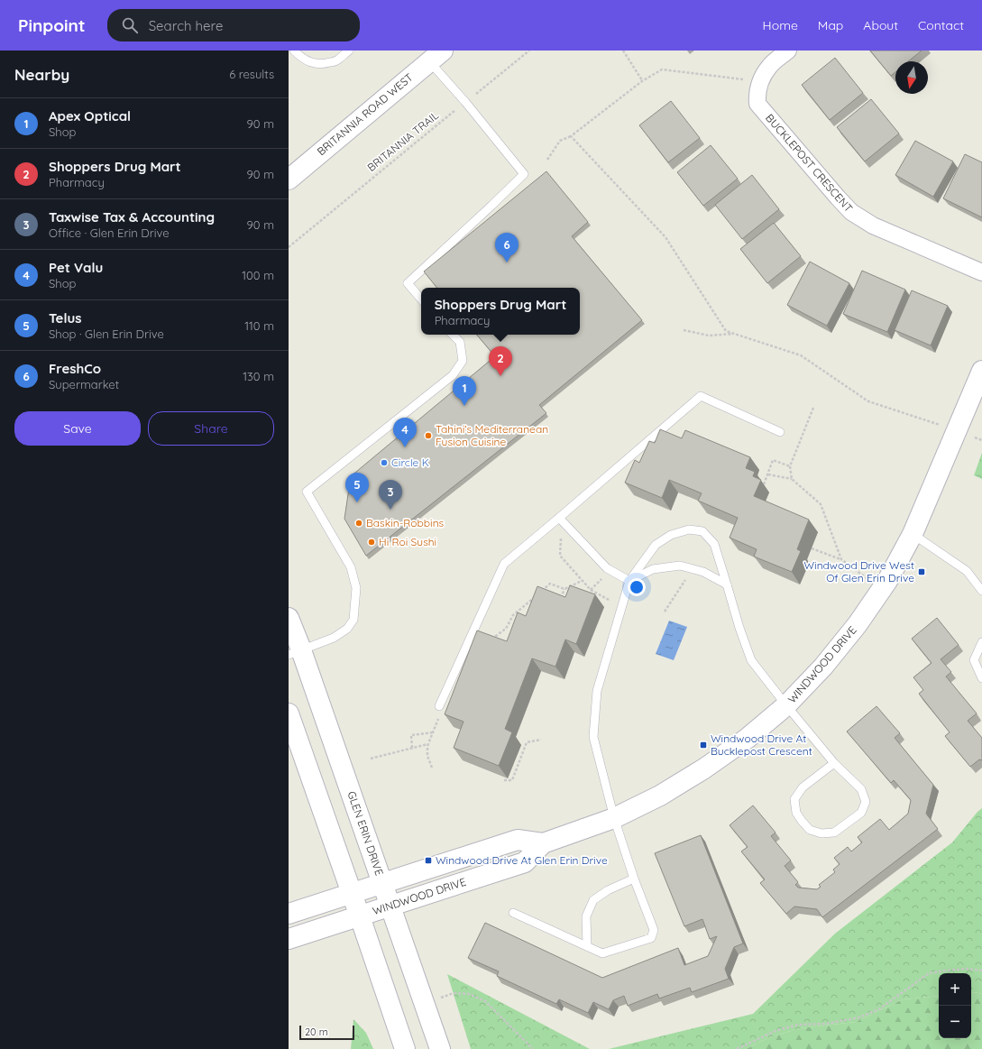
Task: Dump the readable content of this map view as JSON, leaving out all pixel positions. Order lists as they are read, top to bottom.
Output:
{
  "streets": {
    "street": [
      "BRITANNIA ROAD WEST",
      "BUCKLEPOST CRESCENT",
      "WINDWOOD DRIVE",
      "GLEN ERIN DRIVE"
    ],
    "path": ["BRITANNIA TRAIL"]
  },
  "crossings": [
    ["WINDWOOD DRIVE", "GLEN ERIN DRIVE"]
  ],
  "places": {
    "other": [
      "Tahini’s Mediterranean Fusion Cuisine",
      "Circle K",
      "Baskin-Robbins",
      "Hi Roi Sushi"
    ],
    "transit": ["Windwood Drive West Of Glen Erin Drive", "Windwood Drive At Bucklepost Crescent", "Windwood Drive At Glen Erin Drive"]
  },
  "scale_bar": "20 m",
  "north": "bottom",
  "page": {
    "header": "Pinpoint",
    "search": "Search here",
    "nav": [
      "Home",
      "Map",
      "About",
      "Contact"
    ],
    "heading": ["Nearby", "6 results"],
    "list": [
      {
        "mark": "1",
        "name": "Apex Optical",
        "note": "Shop",
        "value": "90 m"
      },
      {
        "mark": "2",
        "name": "Shoppers Drug Mart",
        "note": "Pharmacy",
        "value": "90 m"
      },
      {
        "mark": "3",
        "name": "Taxwise Tax & Accounting",
        "note": "Office · Glen Erin Drive",
        "value": "90 m"
      },
      {
        "mark": "4",
        "name": "Pet Valu",
        "note": "Shop",
        "value": "100 m"
      },
      {
        "mark": "5",
        "name": "Telus",
        "note": "Shop · Glen Erin Drive",
        "value": "110 m"
      },
      {
        "mark": "6",
        "name": "FreshCo",
        "note": "Supermarket",
        "value": "130 m"
      }
    ],
    "pins": [
      "6",
      "2",
      "1",
      "4",
      "5",
      "3"
    ],
    "popup": ["Shoppers Drug Mart", "Pharmacy"],
    "buttons": ["Save", "Share"],
    "map_buttons": ["+", "−"],
    "scale": "20 m"
  }
}
